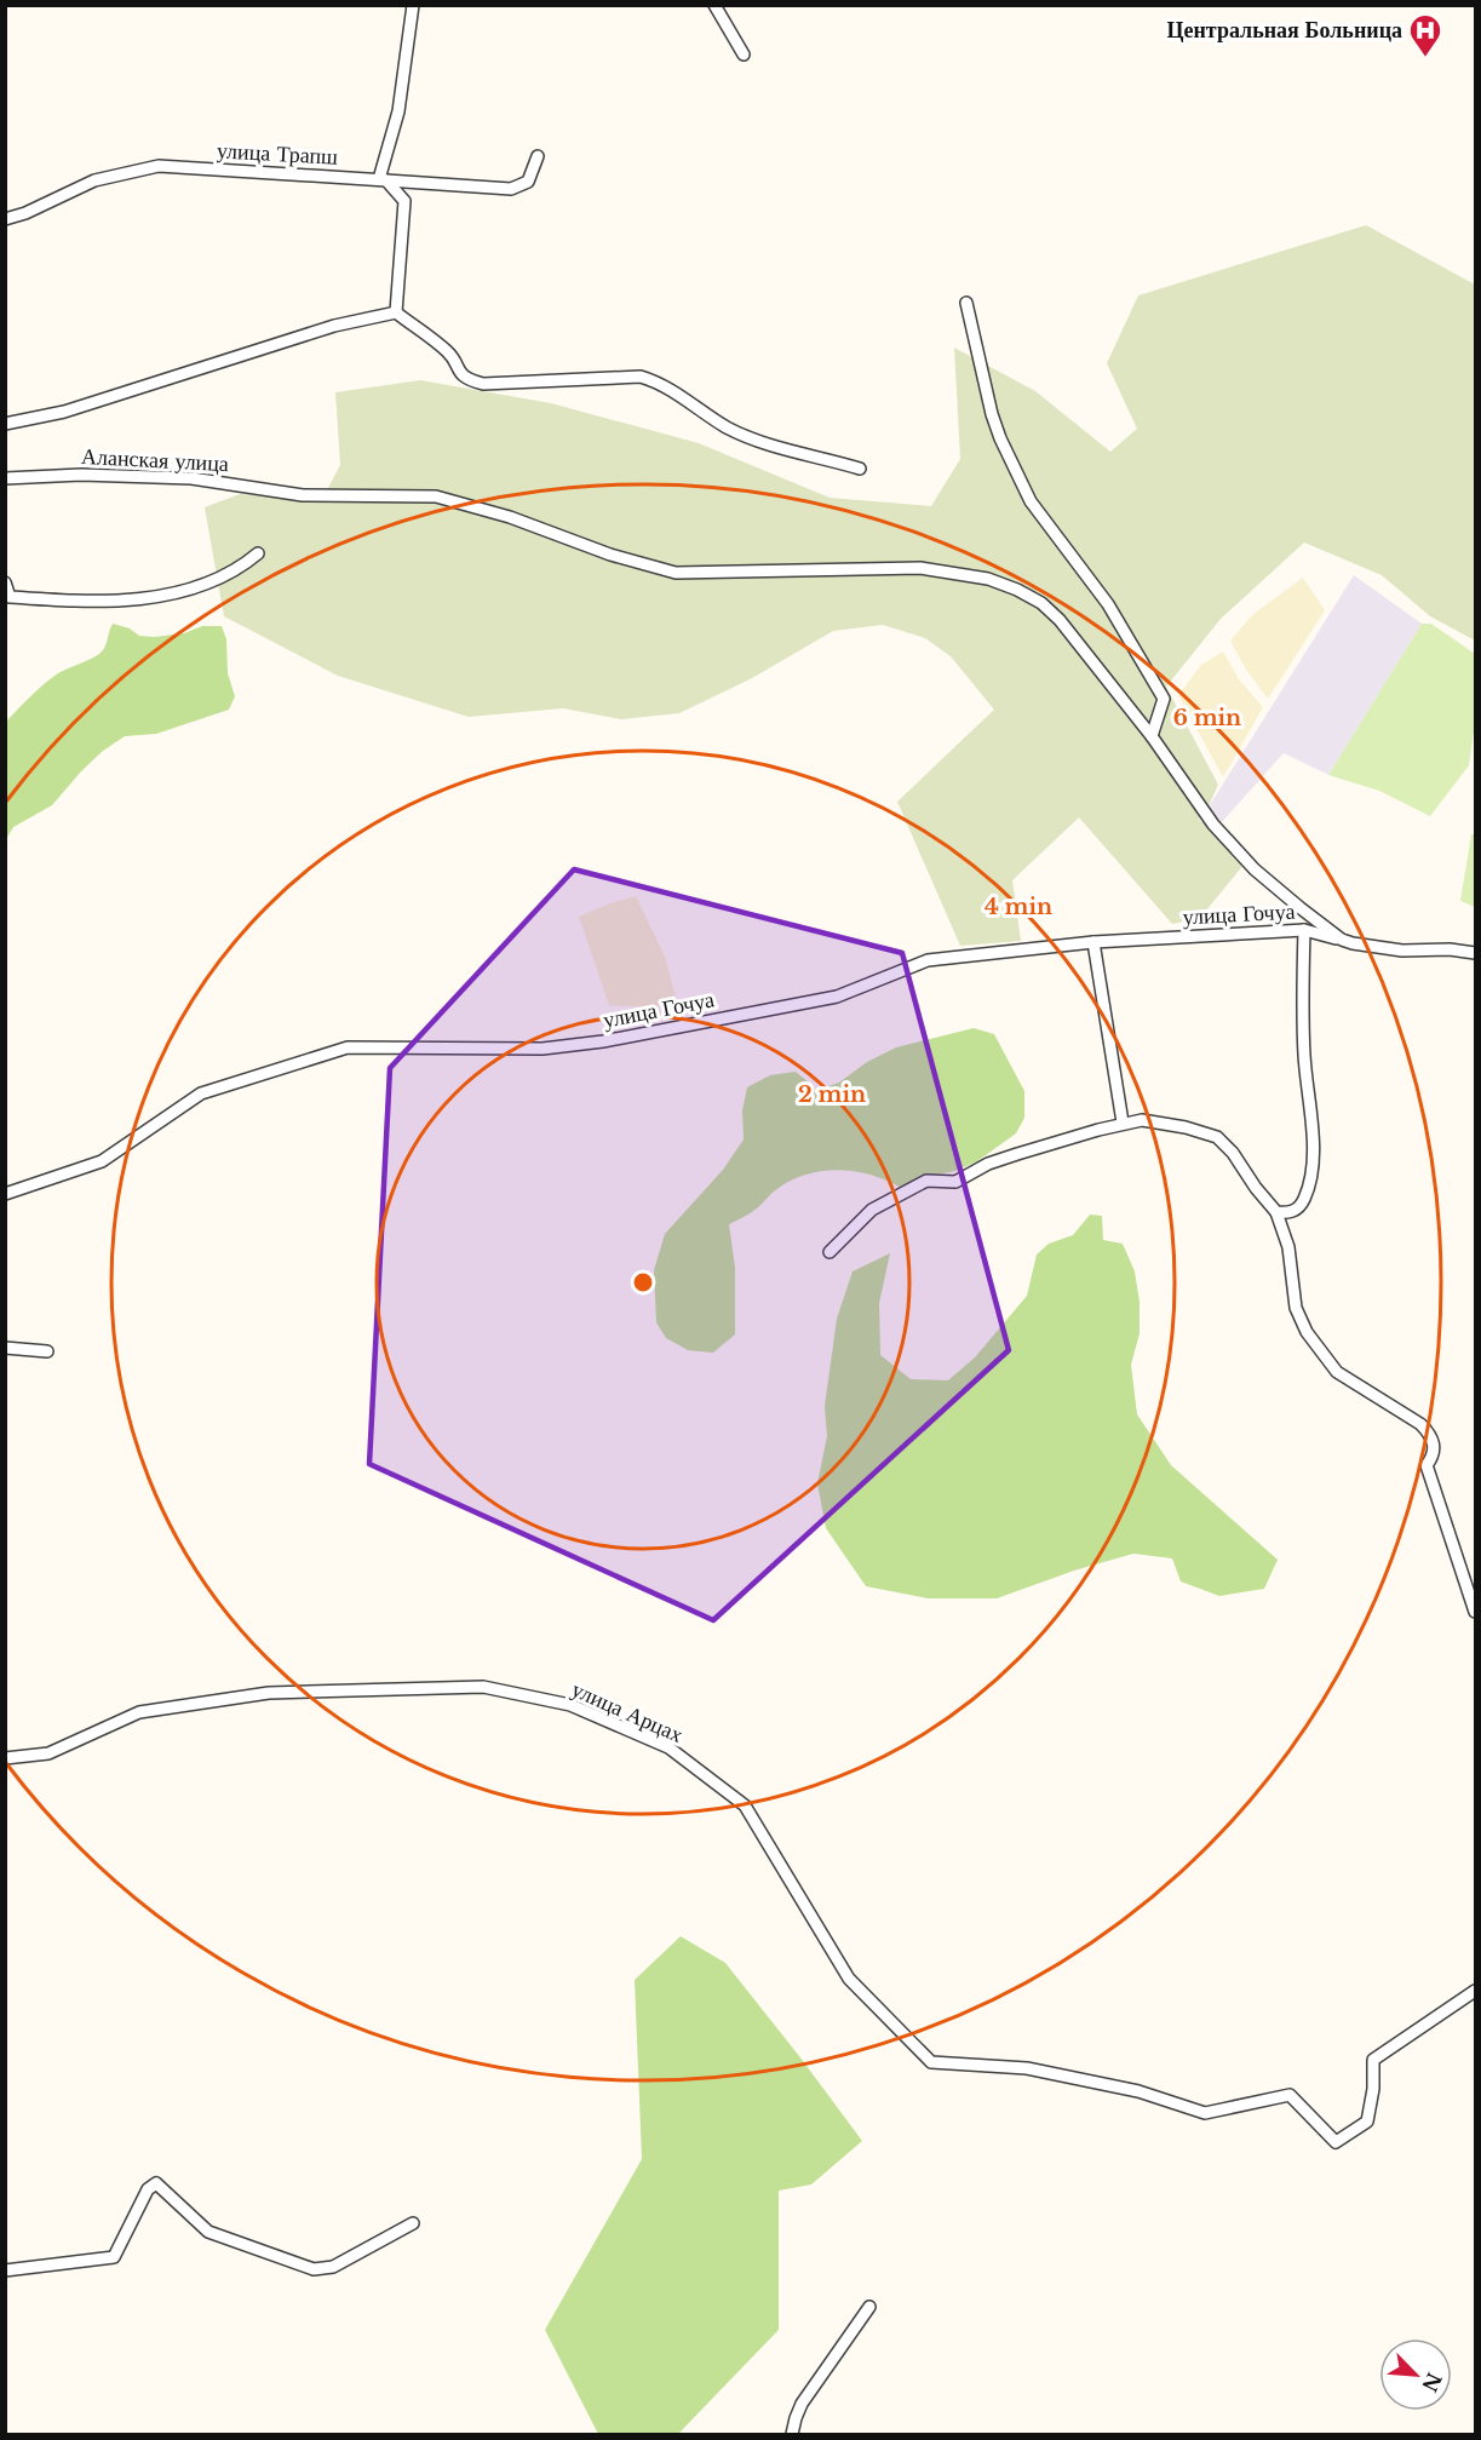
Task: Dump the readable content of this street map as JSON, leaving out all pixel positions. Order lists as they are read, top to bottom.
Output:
{
  "streets": {
    "street": [
      "улица Трапш",
      "Аланская улица",
      "улица Гочуа",
      "улица Арцах"
    ]
  },
  "crossings": [
    ["Аланская улица", "улица Гочуа"]
  ],
  "places": {
    "hospital": ["Центральная Больница"]
  },
  "north": "bottom right",
  "rings": ["6 min", "4 min", "2 min"]
}
